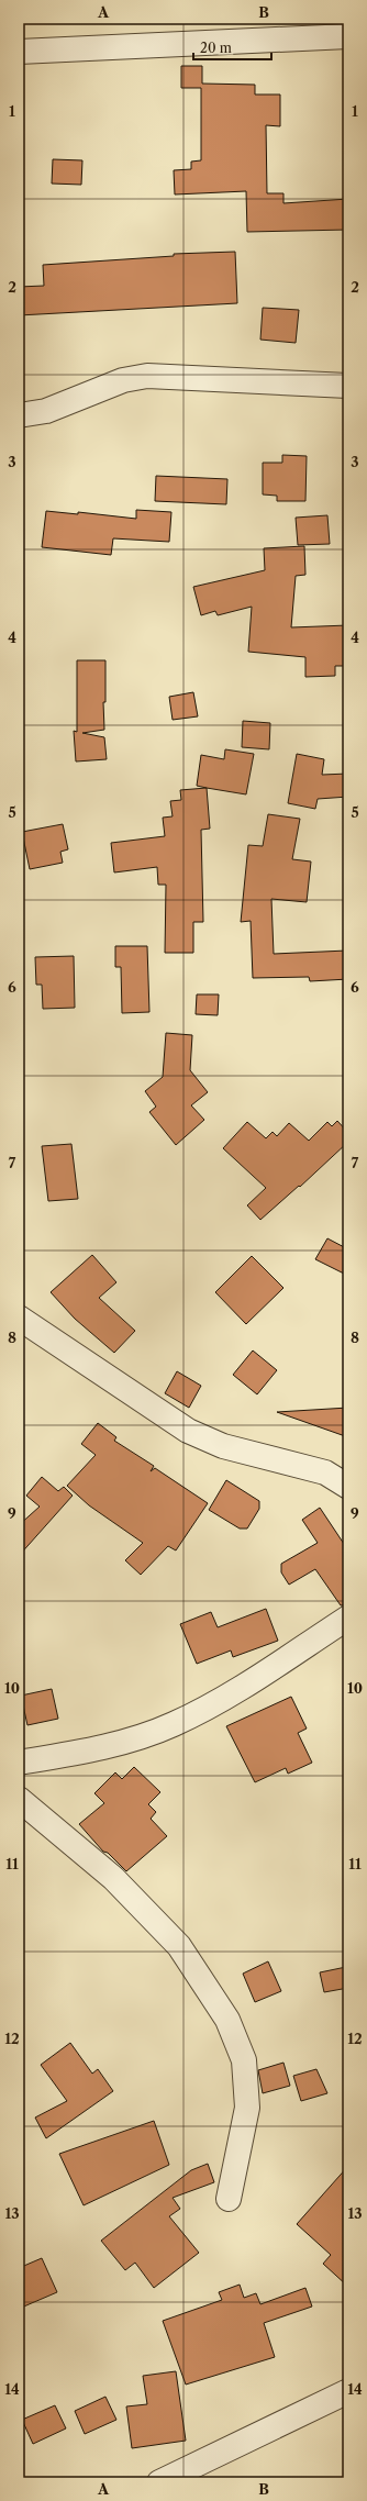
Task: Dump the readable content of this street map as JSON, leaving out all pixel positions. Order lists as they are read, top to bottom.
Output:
{
  "scale_bar": "20 m",
  "grid": {
    "columns": ["A", "B"],
    "rows": [
      "1",
      "2",
      "3",
      "4",
      "5",
      "6",
      "7",
      "8",
      "9",
      "10",
      "11",
      "12",
      "13",
      "14"
    ]
  }
}
